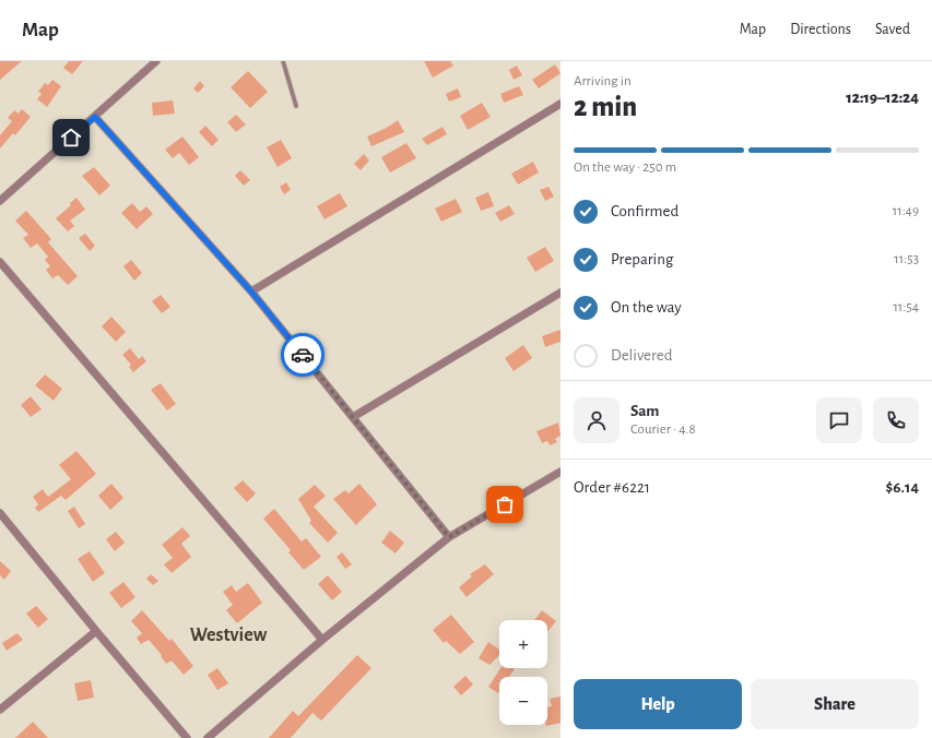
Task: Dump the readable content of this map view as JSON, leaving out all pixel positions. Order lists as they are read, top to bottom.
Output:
{
  "districts": ["Westview"],
  "page": {
    "header": "Map",
    "nav": ["Map", "Directions", "Saved"],
    "heading": ["2 min", "Arriving in", "12:19–12:24"],
    "panel": [
      "Sam",
      "Courier · 4.8",
      "Order #6221",
      "$6.14"
    ],
    "bar": "On the way · 250 m",
    "list": [
      ["Confirmed", "11:49"],
      ["Preparing", "11:53"],
      ["On the way", "11:54"],
      "Delivered"
    ],
    "map_buttons": ["+", "−"],
    "buttons": ["Help", "Share"]
  }
}
